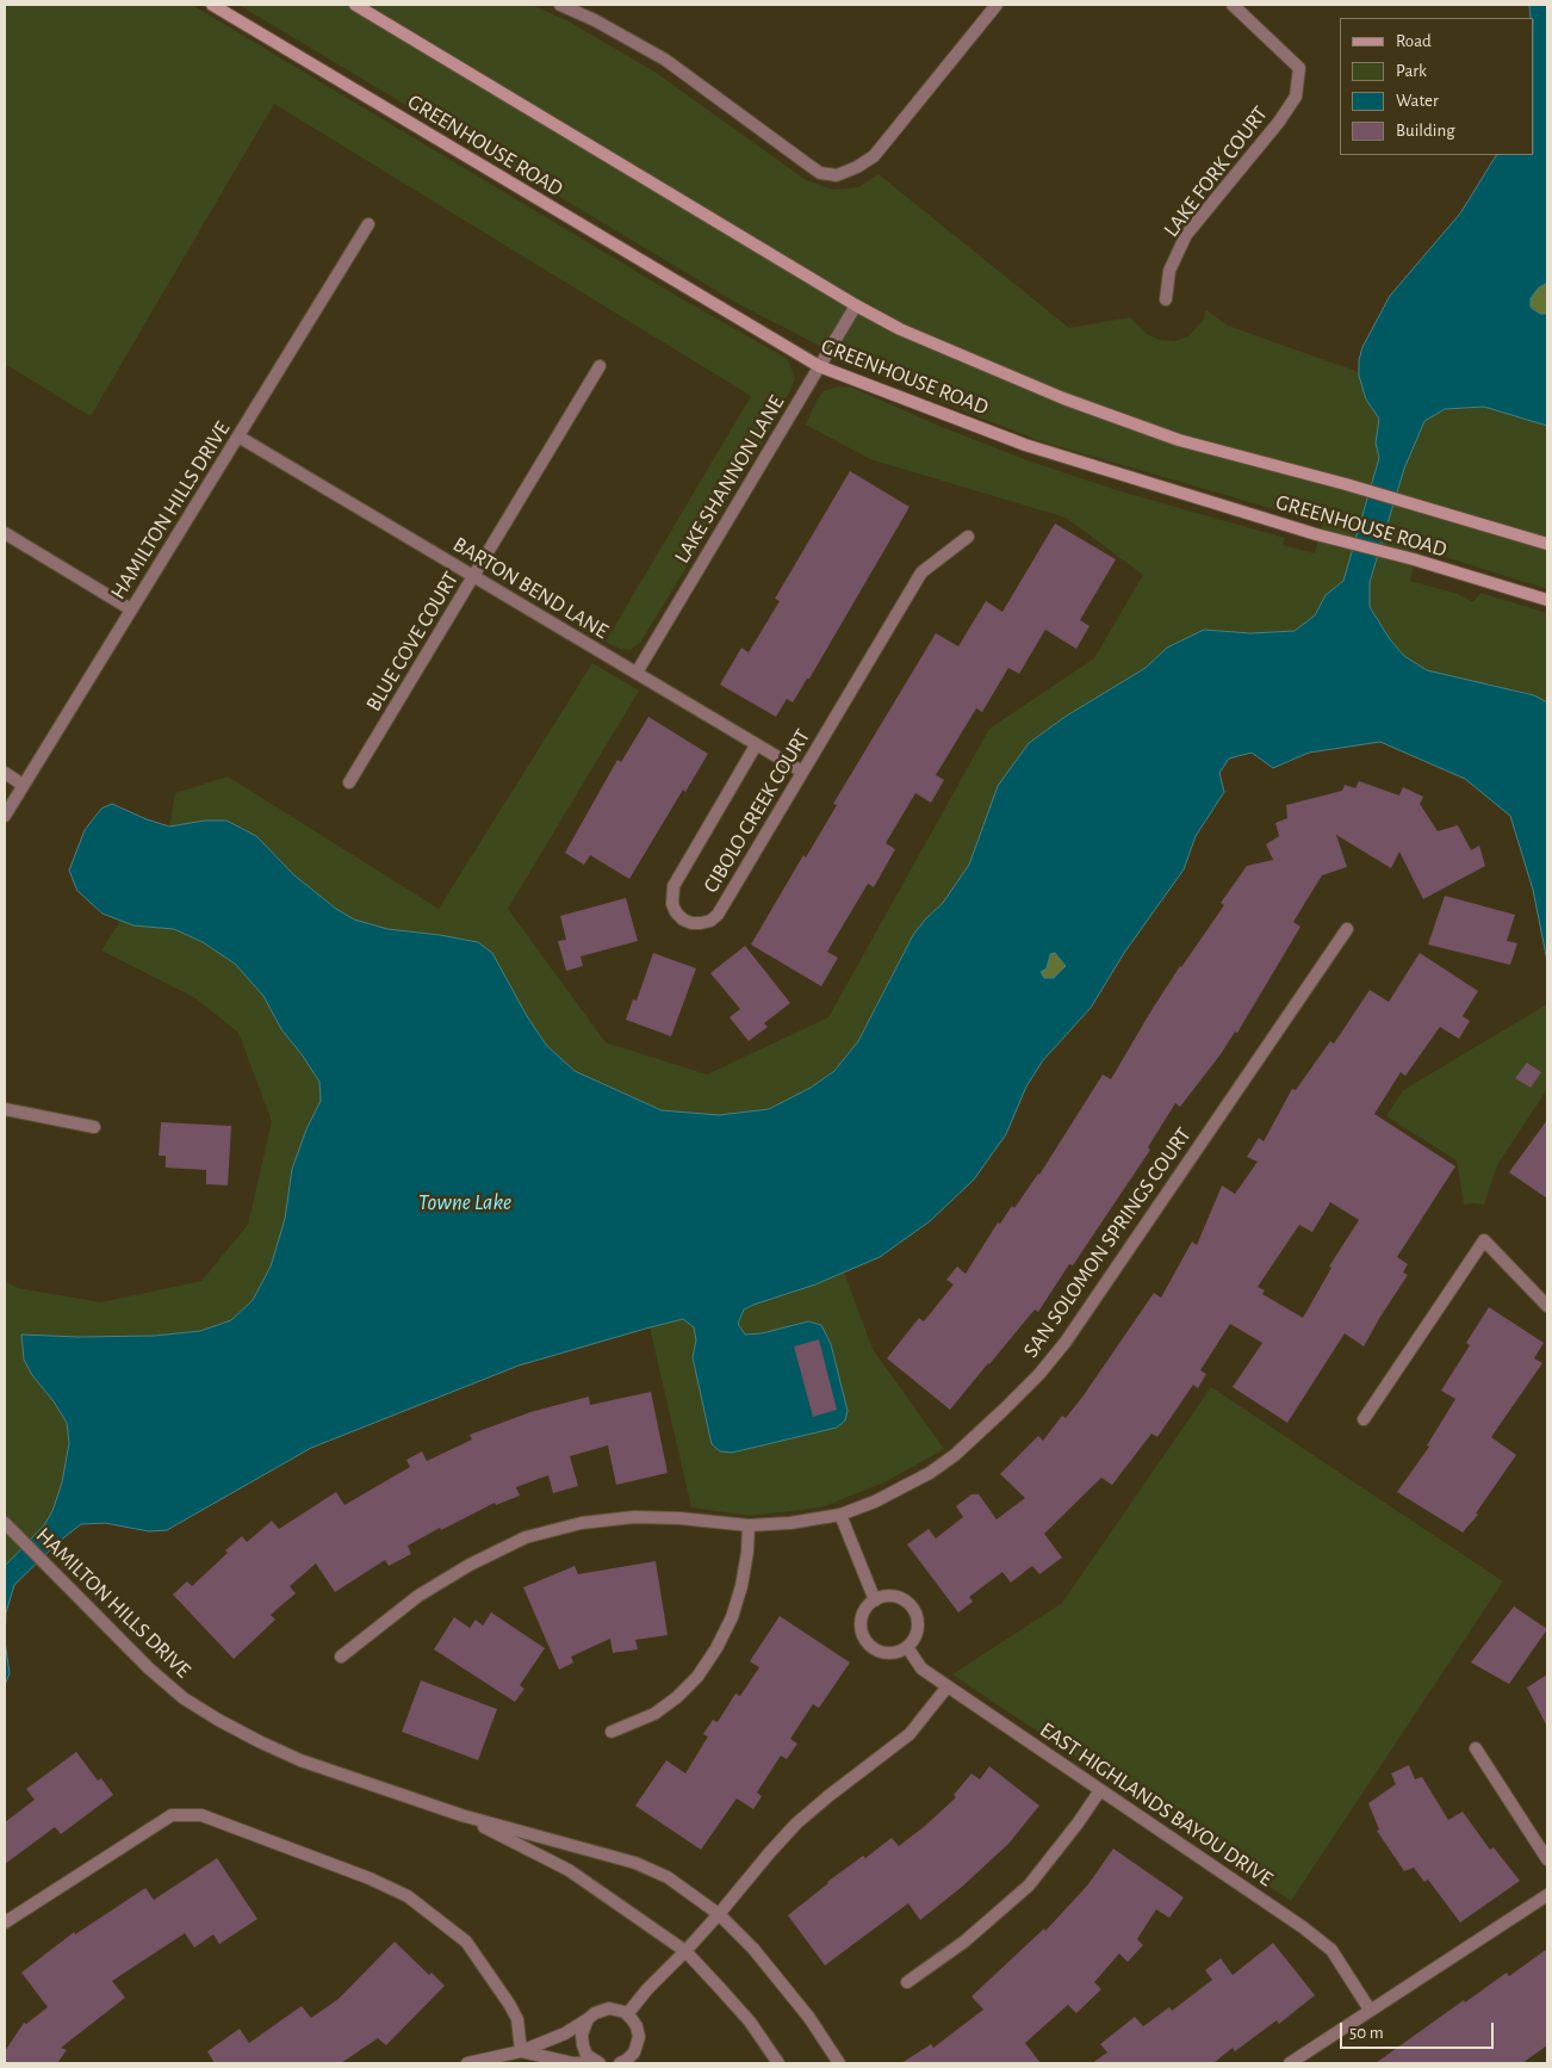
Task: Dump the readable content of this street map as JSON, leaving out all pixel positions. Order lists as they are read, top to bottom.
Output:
{
  "streets": {
    "main road": ["GREENHOUSE ROAD"],
    "street": [
      "LAKE FORK COURT",
      "LAKE SHANNON LANE",
      "HAMILTON HILLS DRIVE",
      "BARTON BEND LANE",
      "BLUE COVE COURT",
      "CIBOLO CREEK COURT",
      "SAN SOLOMON SPRINGS COURT",
      "EAST HIGHLANDS BAYOU DRIVE"
    ]
  },
  "crossings": [
    ["GREENHOUSE ROAD", "LAKE SHANNON LANE"],
    ["LAKE SHANNON LANE", "BARTON BEND LANE"],
    ["HAMILTON HILLS DRIVE", "BARTON BEND LANE"],
    ["BARTON BEND LANE", "BLUE COVE COURT"],
    ["BARTON BEND LANE", "CIBOLO CREEK COURT"]
  ],
  "water": ["Towne Lake"],
  "legend": [
    "Road",
    "Park",
    "Water",
    "Building"
  ],
  "scale_bar": "50 m"
}
